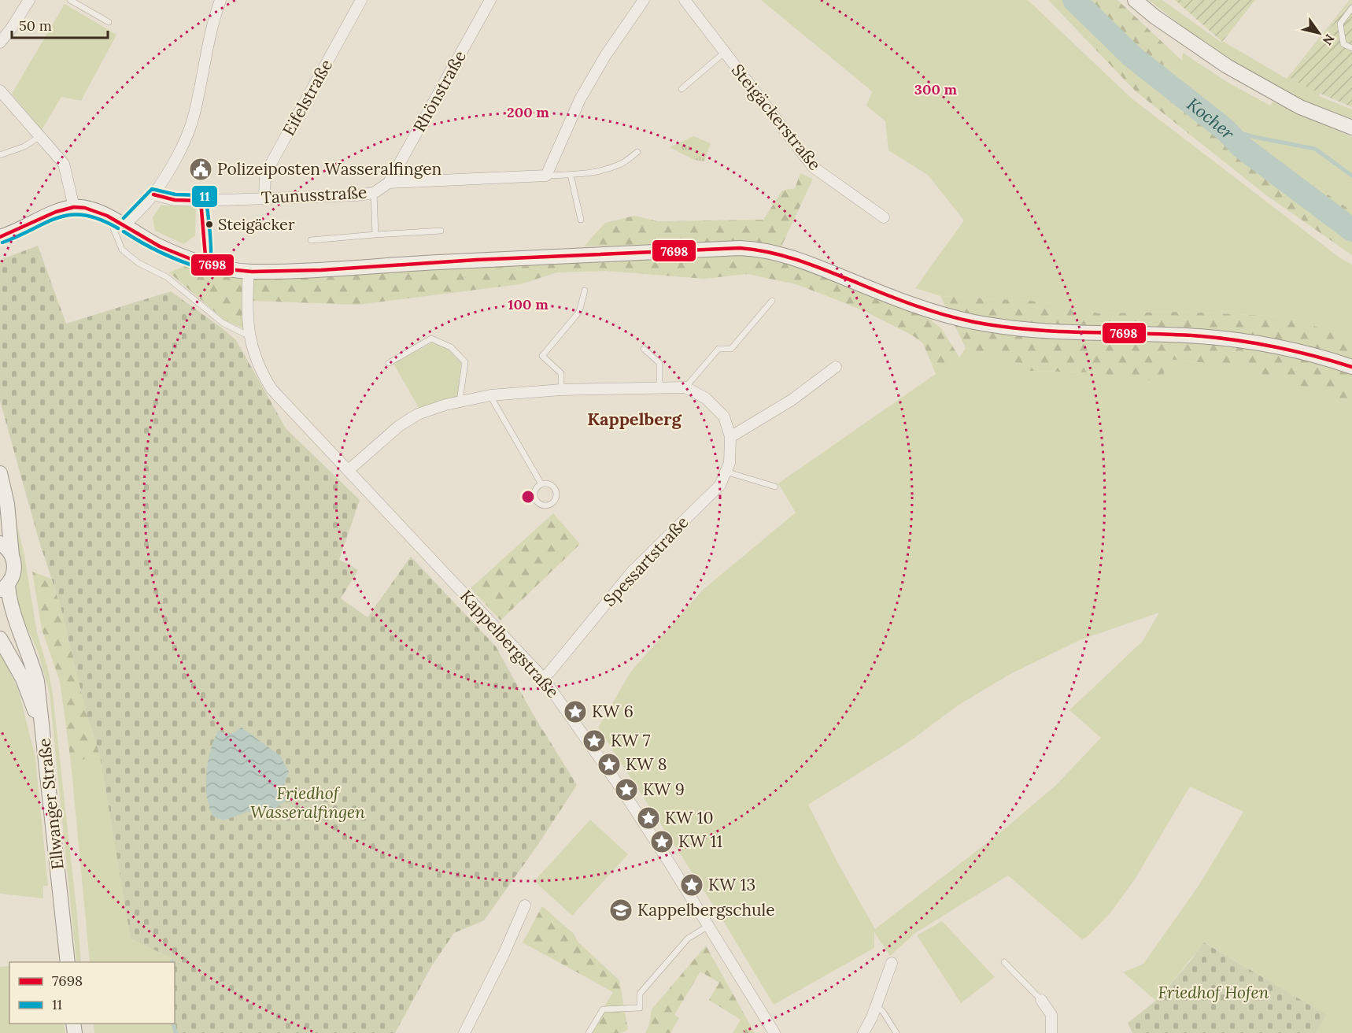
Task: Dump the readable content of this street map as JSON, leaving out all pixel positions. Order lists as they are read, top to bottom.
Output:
{
  "streets": {
    "main road": ["Ellwanger Straße"],
    "street": [
      "Rhönstraße",
      "Eifelstraße",
      "Steigäckerstraße",
      "Taunusstraße",
      "Spessartstraße",
      "Kappelbergstraße"
    ]
  },
  "crossings": [
    ["Rhönstraße", "Taunusstraße"],
    ["Eifelstraße", "Taunusstraße"],
    ["Spessartstraße", "Kappelbergstraße"]
  ],
  "districts": ["Kappelberg"],
  "water": ["Kocher"],
  "parks": ["Friedhof Wasseralfingen", "Friedhof Hofen"],
  "places": {
    "public building": ["Polizeiposten Wasseralfingen"],
    "other": ["Steigäcker"],
    "place": [
      "KW 6",
      "KW 7",
      "KW 8",
      "KW 9",
      "KW 10",
      "KW 11",
      "KW 13"
    ],
    "school or university": ["Kappelbergschule"]
  },
  "lines": ["transit line 11", "transit line 7698"],
  "legend": ["7698", "11"],
  "scale_bar": "50 m",
  "north": "bottom right",
  "rings": ["300 m", "200 m", "100 m"]
}
